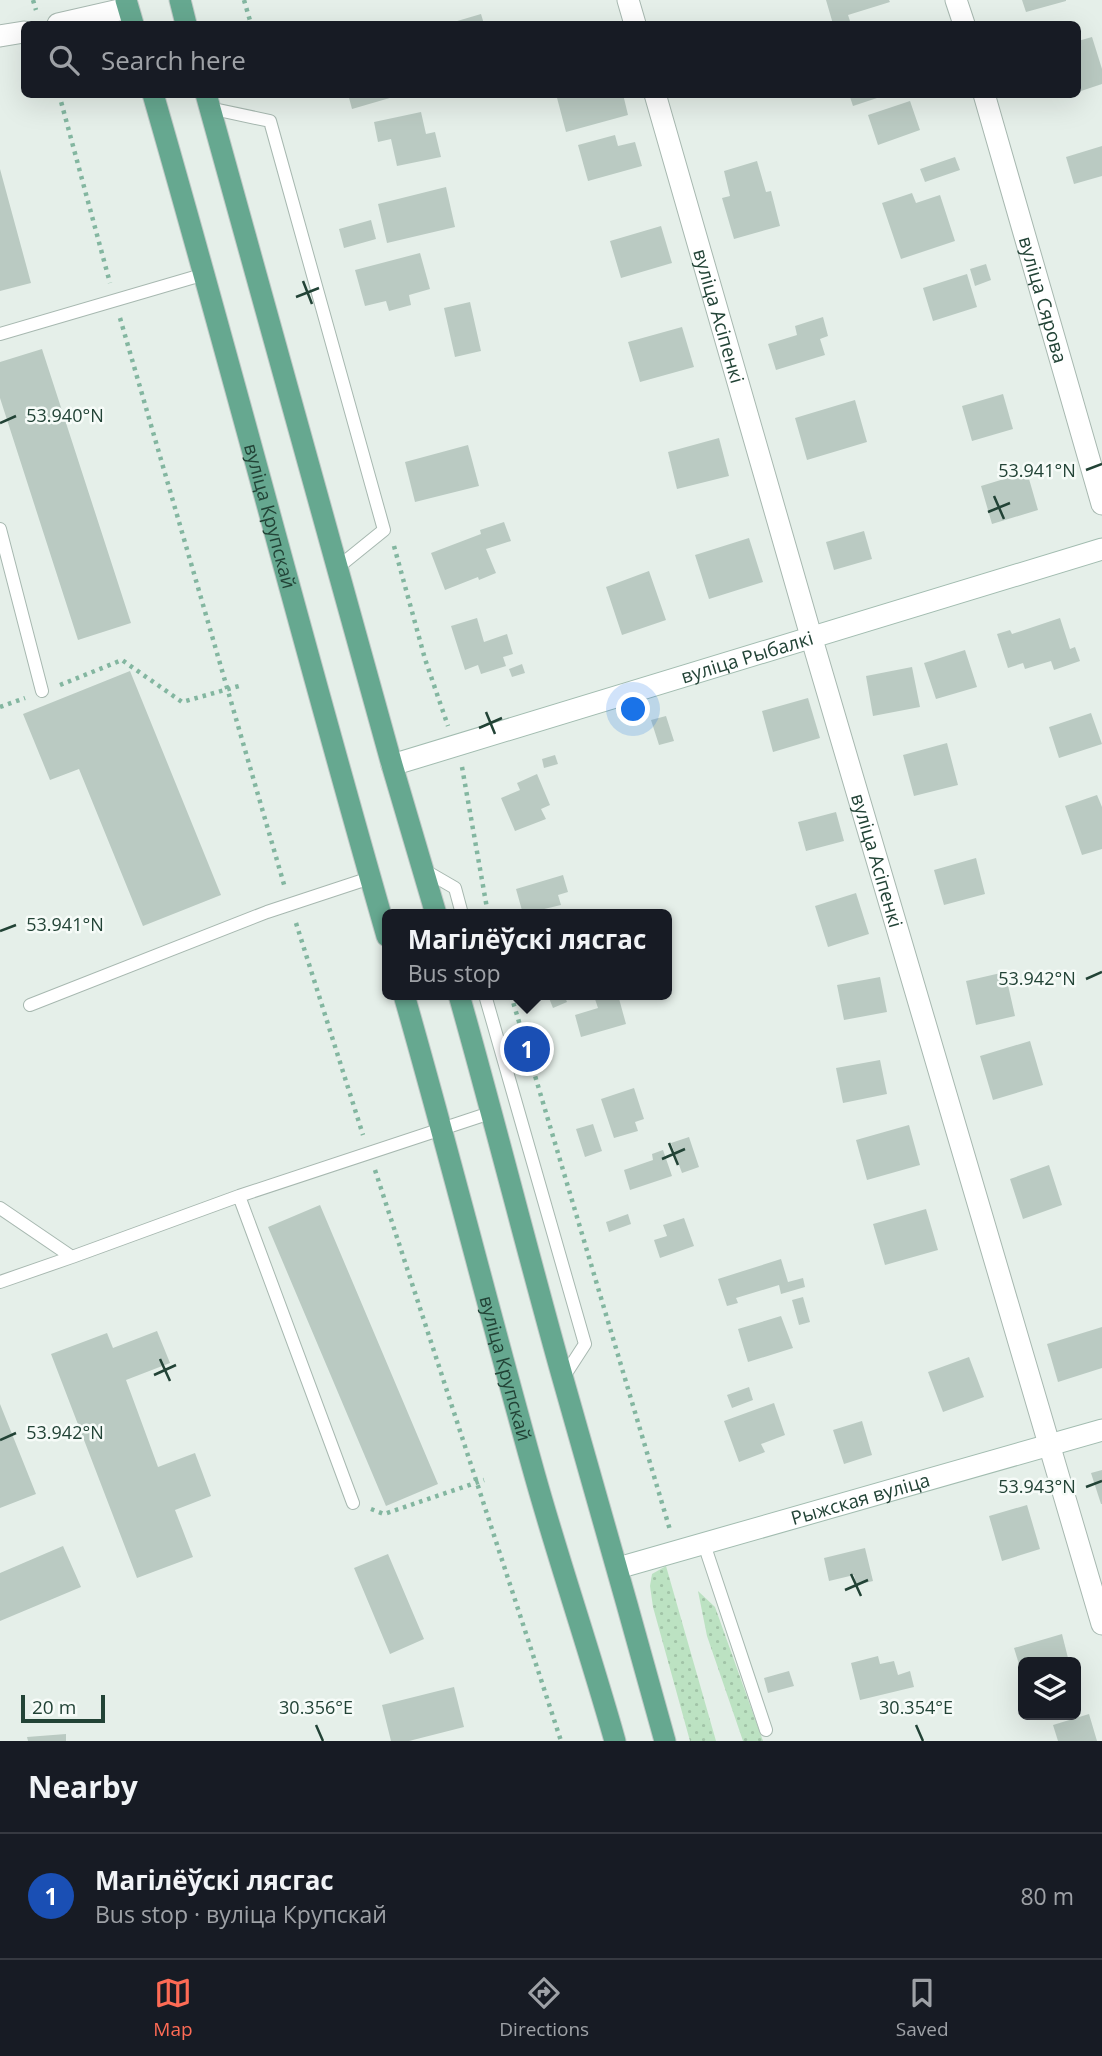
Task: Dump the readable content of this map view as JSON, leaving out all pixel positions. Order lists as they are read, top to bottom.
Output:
{
  "streets": {
    "main road": ["вуліца Крупскай"],
    "street": [
      "вуліца Сярова",
      "вуліца Асіпенкі",
      "вуліца Рыбалкі",
      "Рыжская вуліца"
    ]
  },
  "crossings": [
    ["вуліца Асіпенкі", "вуліца Рыбалкі"],
    ["вуліца Асіпенкі", "Рыжская вуліца"]
  ],
  "scale_bar": "20 m",
  "page": {
    "search": "Search here",
    "popup": ["Магілёўскі лясгас", "Bus stop"],
    "pins": "1",
    "scale": "20 m",
    "heading": "Nearby",
    "list": [
      {
        "mark": "1",
        "name": "Магілёўскі лясгас",
        "note": "Bus stop · вуліца Крупскай",
        "value": "80 m"
      }
    ],
    "nav": ["Map", "Directions", "Saved"]
  },
  "coordinates": [
    "53.940°N",
    "53.941°N",
    "53.942°N",
    "53.943°N",
    "30.356°E",
    "30.354°E"
  ]
}
